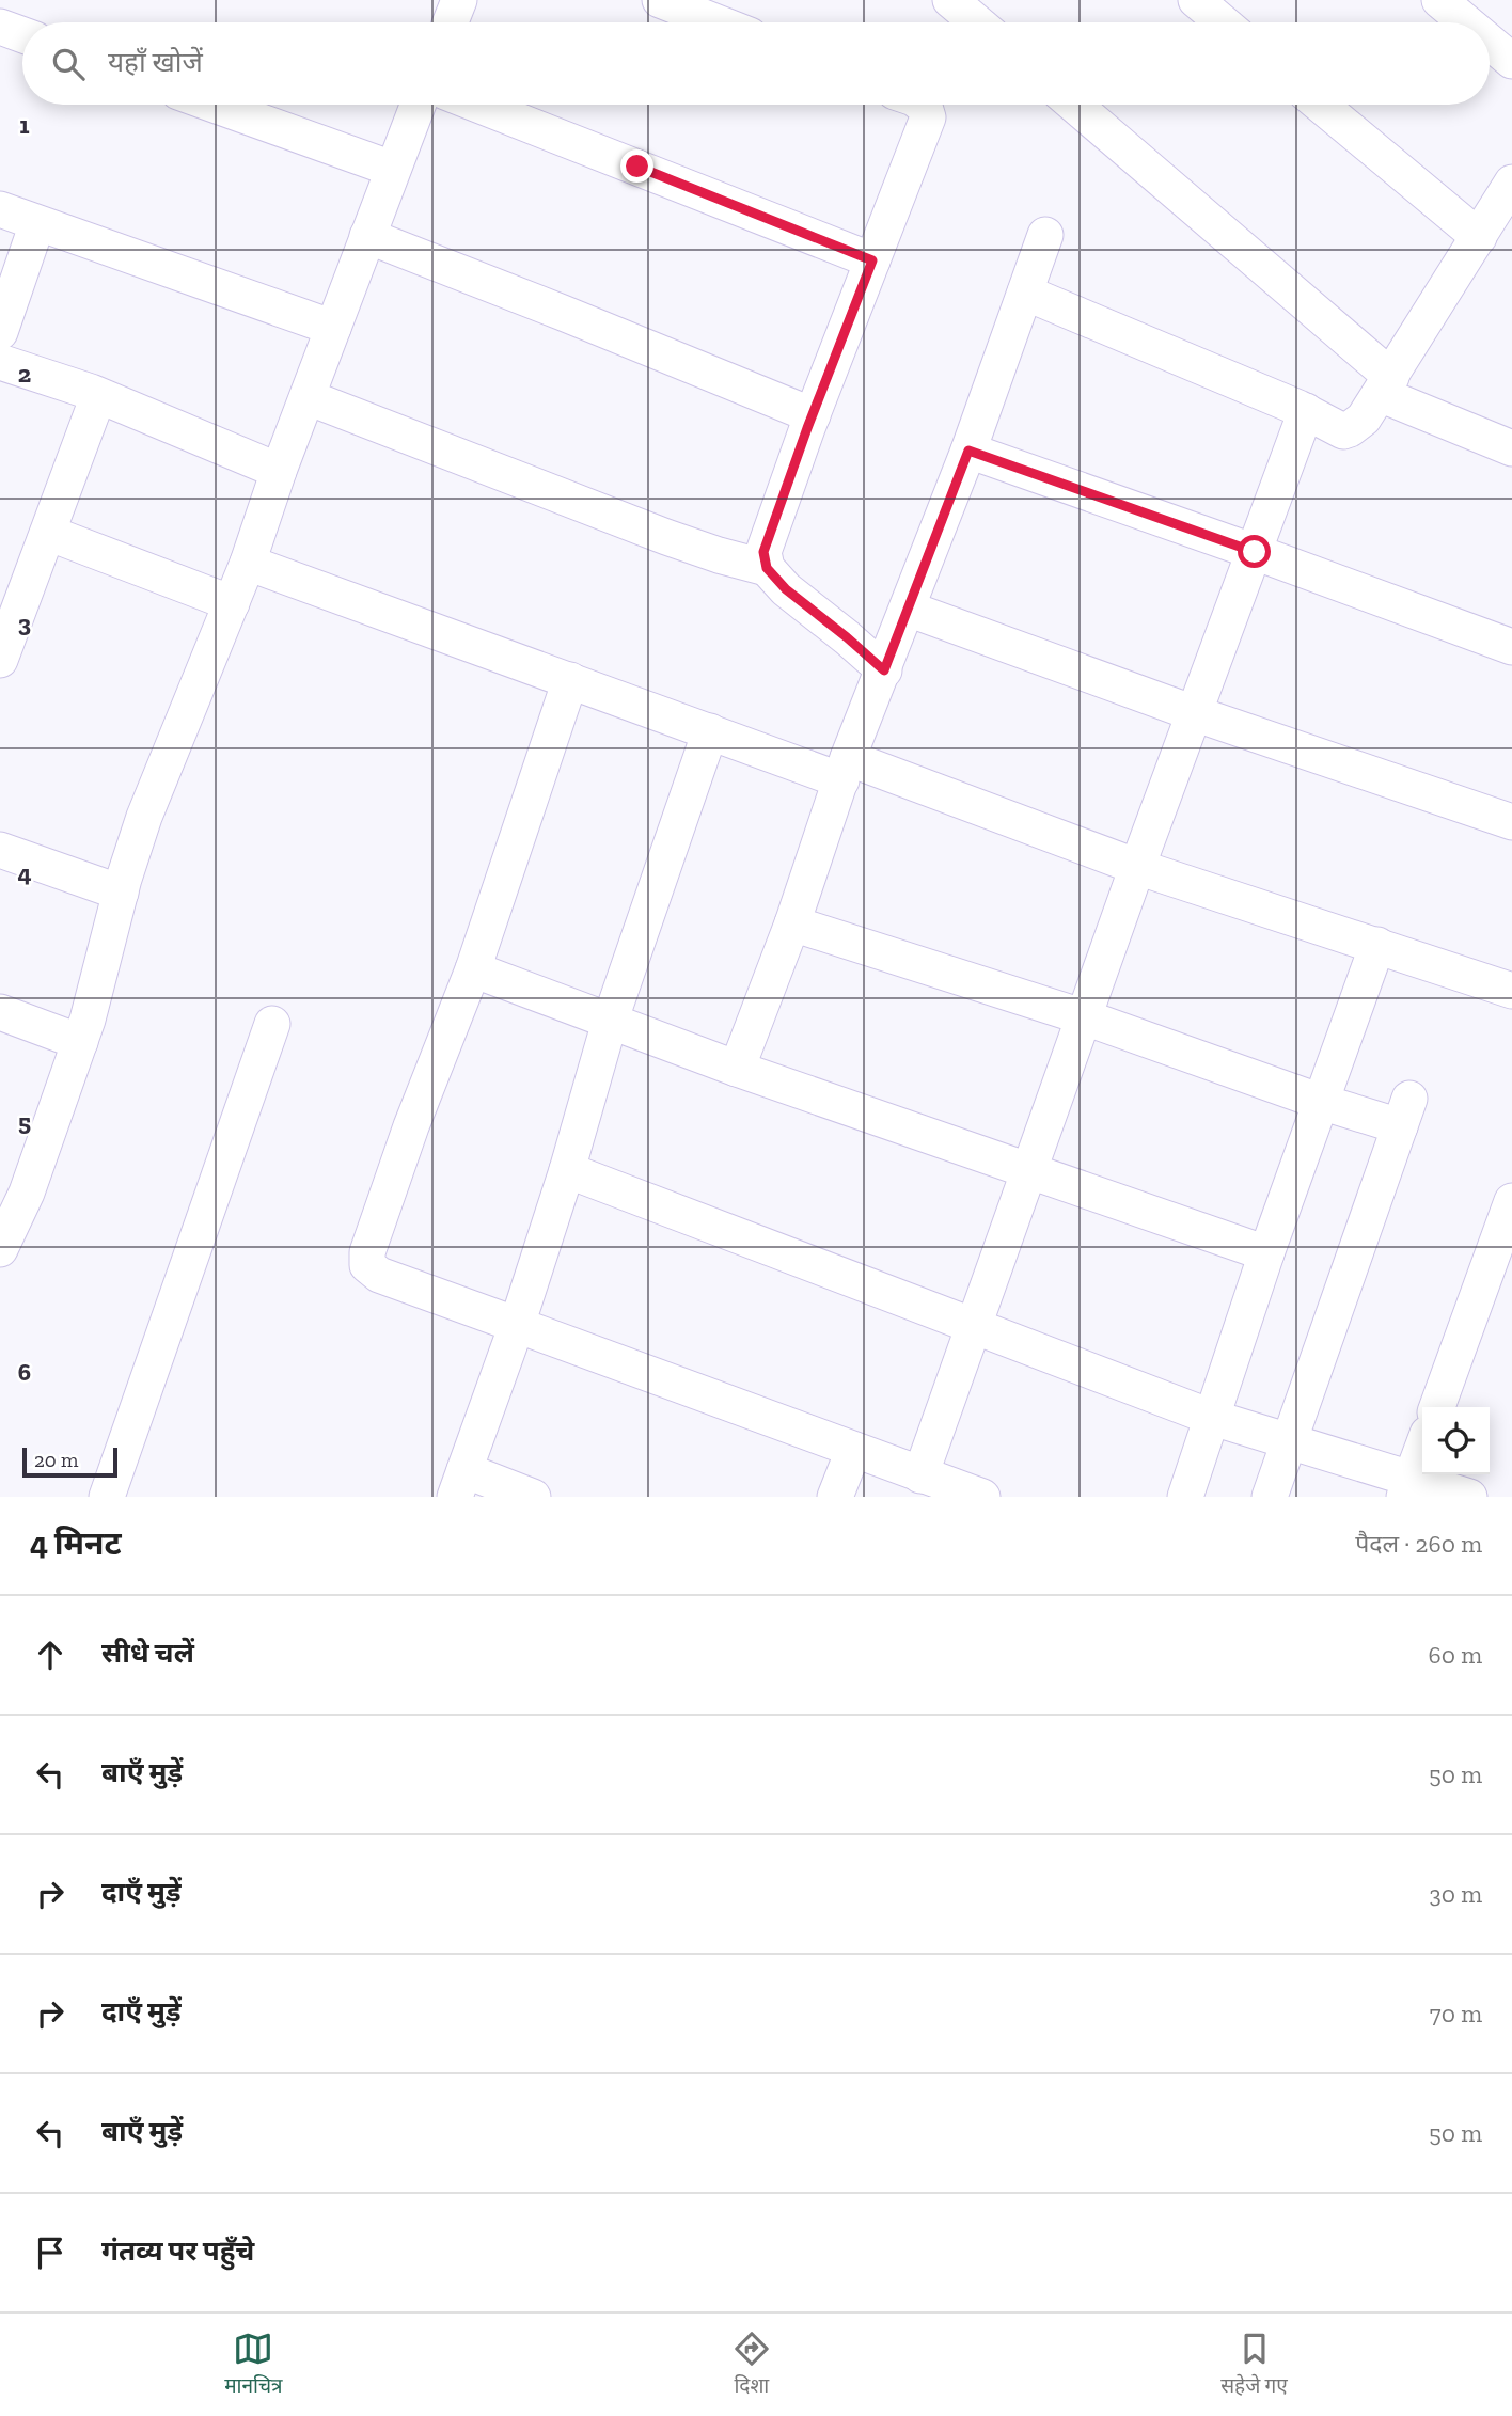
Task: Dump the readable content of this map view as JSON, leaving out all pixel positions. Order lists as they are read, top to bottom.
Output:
{
  "scale_bar": "20 m",
  "page": {
    "search": "यहाँ खोजें",
    "scale": "20 m",
    "heading": ["4 मिनट", "पैदल · 260 m"],
    "list": [
      ["सीधे चलें", "60 m"],
      ["बाएँ मुड़ें", "50 m"],
      ["दाएँ मुड़ें", "30 m"],
      ["दाएँ मुड़ें", "70 m"],
      ["बाएँ मुड़ें", "50 m"],
      "गंतव्य पर पहुँचे"
    ],
    "nav": ["मानचित्र", "दिशा", "सहेजे गए"]
  },
  "grid": {
    "rows": [
      "1",
      "2",
      "3",
      "4",
      "5",
      "6"
    ]
  }
}
